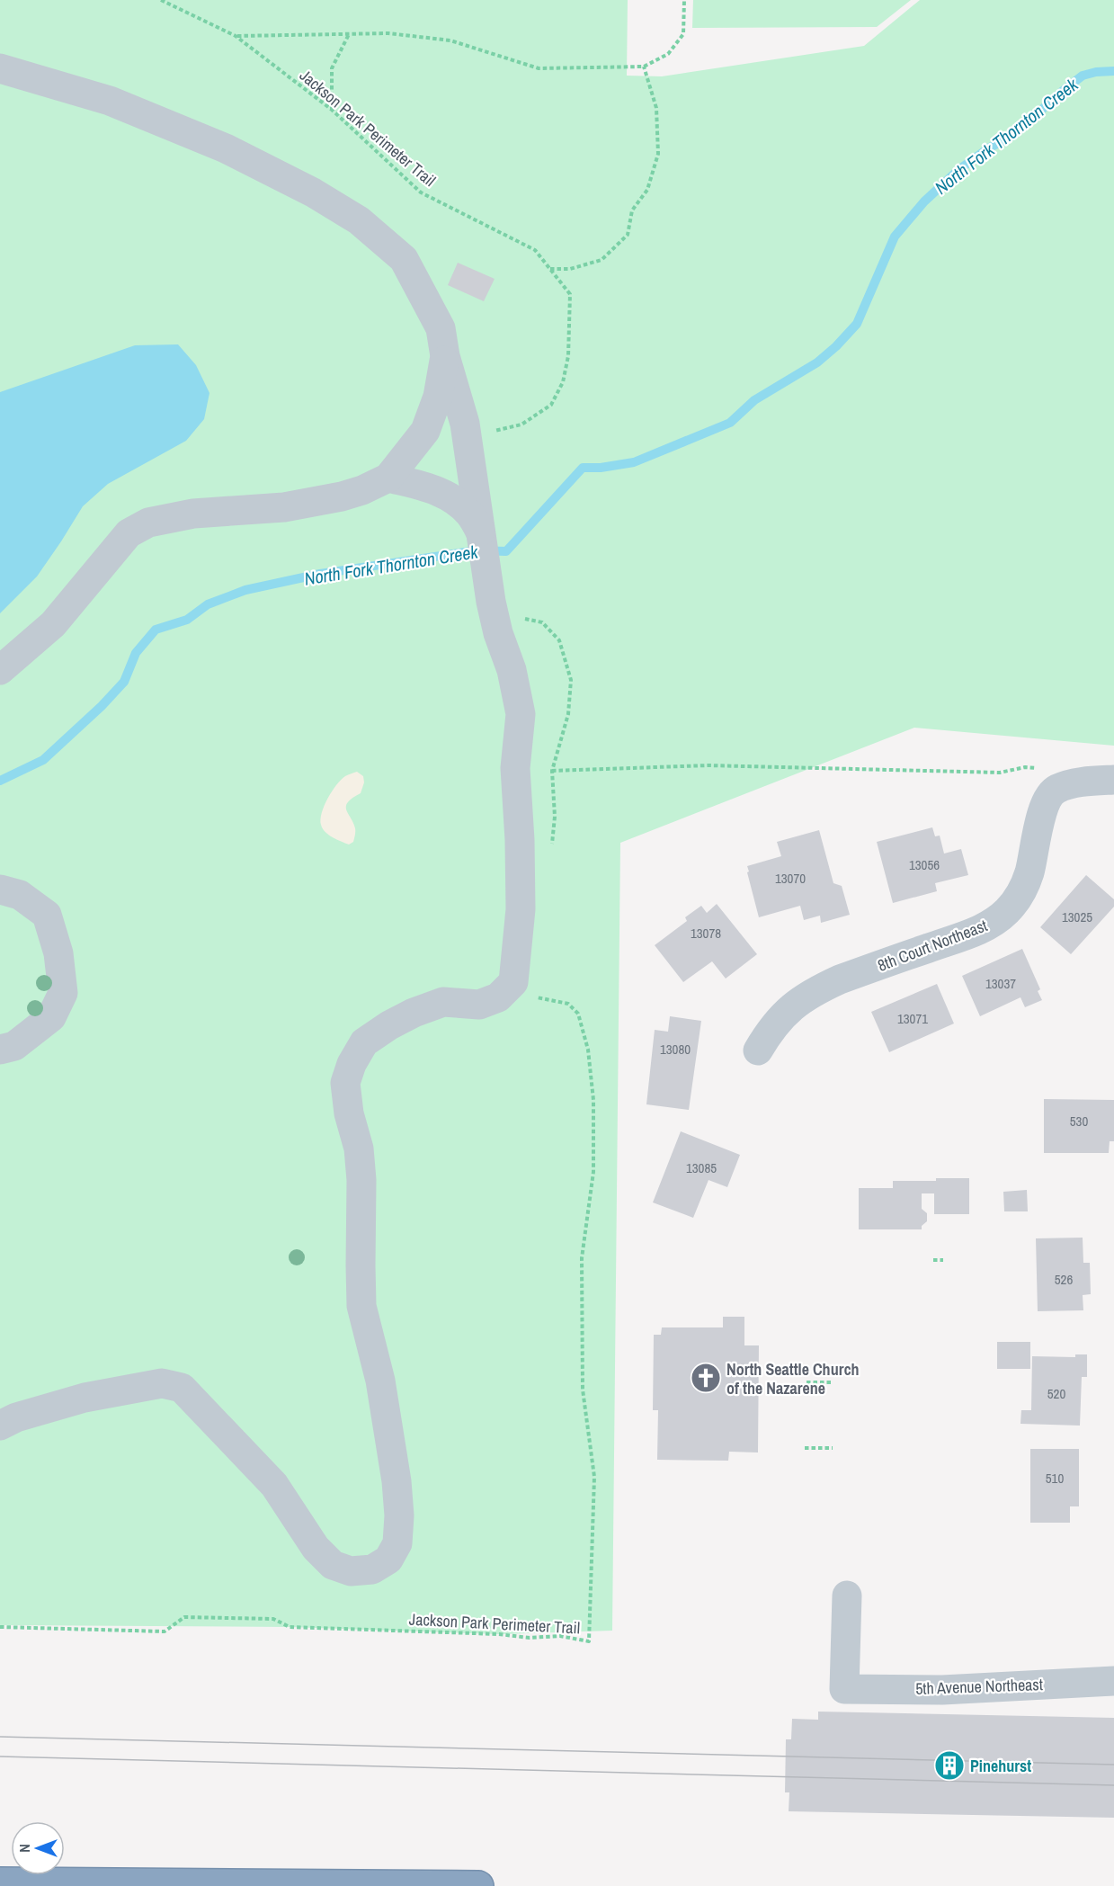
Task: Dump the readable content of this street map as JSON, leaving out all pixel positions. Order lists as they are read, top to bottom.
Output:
{
  "streets": {
    "street": ["8th Court Northeast", "5th Avenue Northeast"],
    "path": ["Jackson Park Perimeter Trail"]
  },
  "water": ["North Fork Thornton Creek"],
  "places": {
    "church": ["North Seattle Church of the Nazarene"],
    "building": ["Pinehurst"]
  },
  "house_numbers": [
    "13056",
    "13070",
    "13025",
    "13078",
    "13037",
    "13071",
    "13080",
    "530",
    "13085",
    "526",
    "520",
    "510"
  ],
  "north": "left"
}
